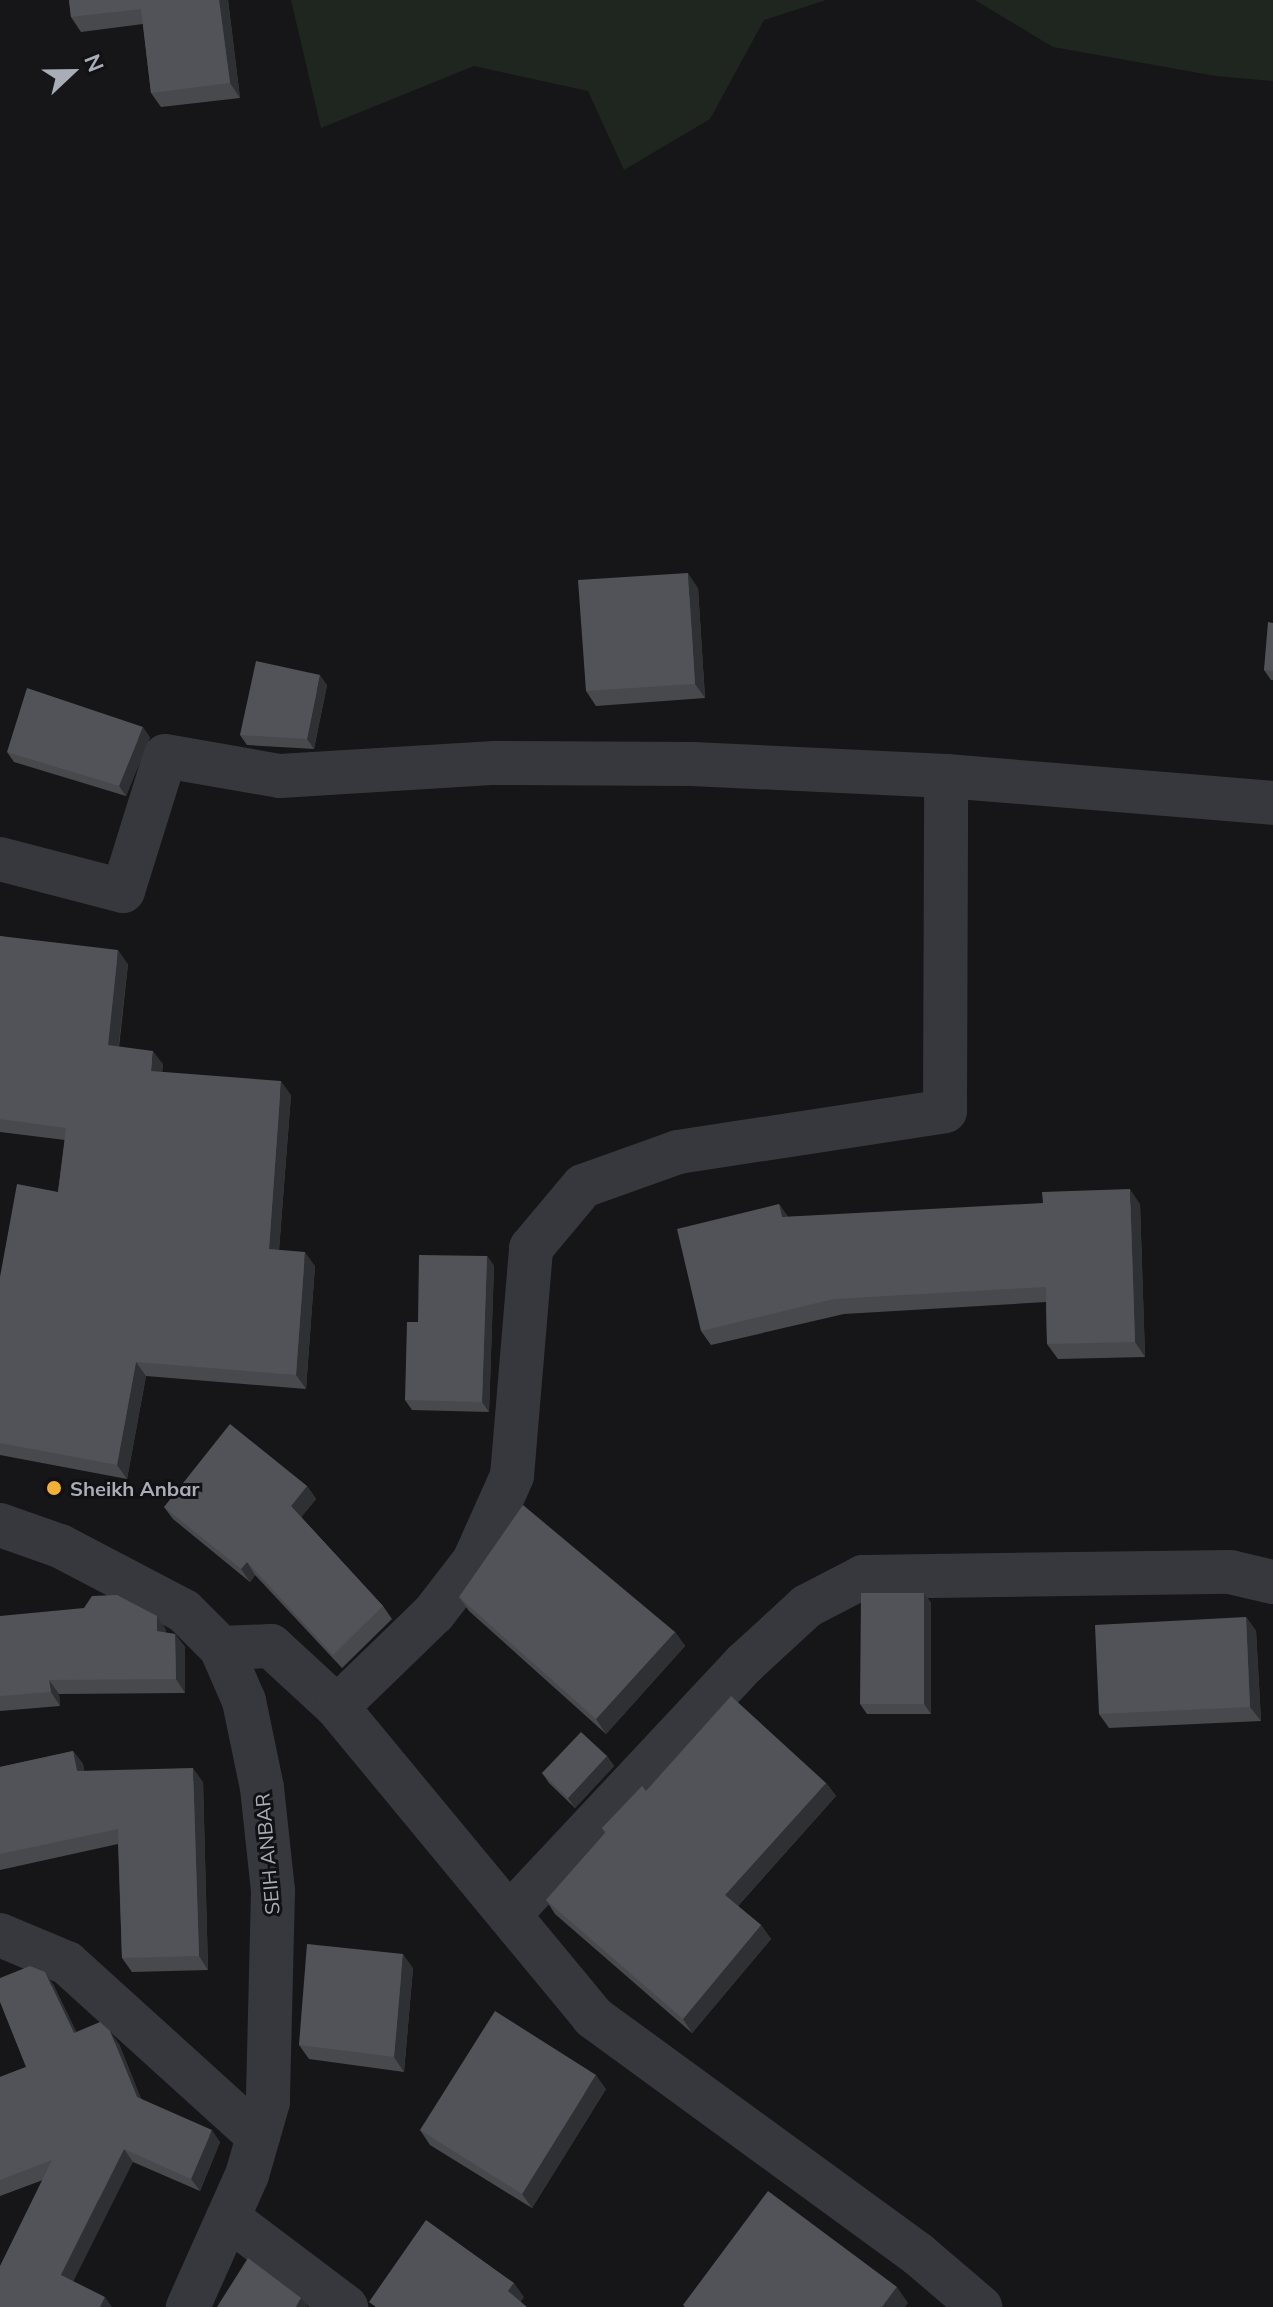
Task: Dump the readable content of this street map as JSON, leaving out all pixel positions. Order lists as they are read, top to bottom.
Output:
{
  "streets": {
    "street": ["SEIH ANBAR"]
  },
  "places": ["Sheikh Anbar"],
  "north": "right"
}
